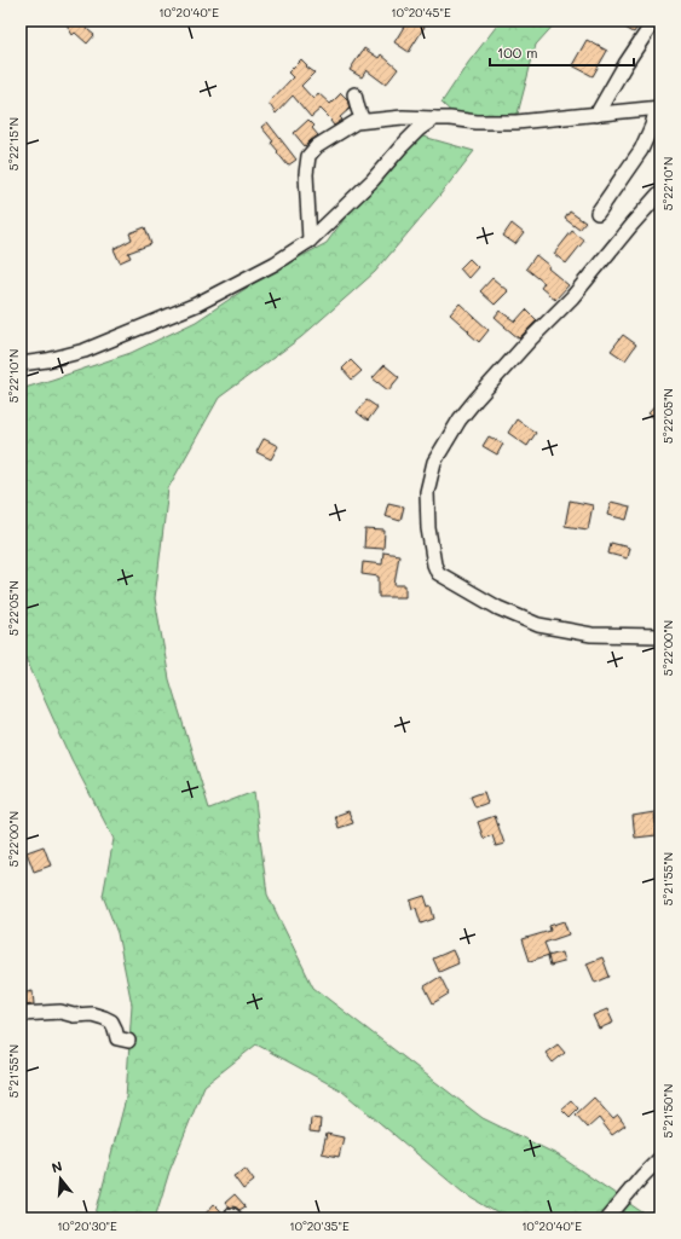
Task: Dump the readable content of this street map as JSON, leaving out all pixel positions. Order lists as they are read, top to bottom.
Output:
{
  "scale_bar": "100 m",
  "north": "top",
  "coordinates": [
    "10°20'40\"E",
    "10°20'45\"E",
    "5°22'15\"N",
    "5°22'10\"N",
    "5°22'05\"N",
    "5°22'00\"N",
    "5°21'55\"N",
    "5°21'50\"N",
    "10°20'30\"E",
    "10°20'35\"E"
  ]
}
